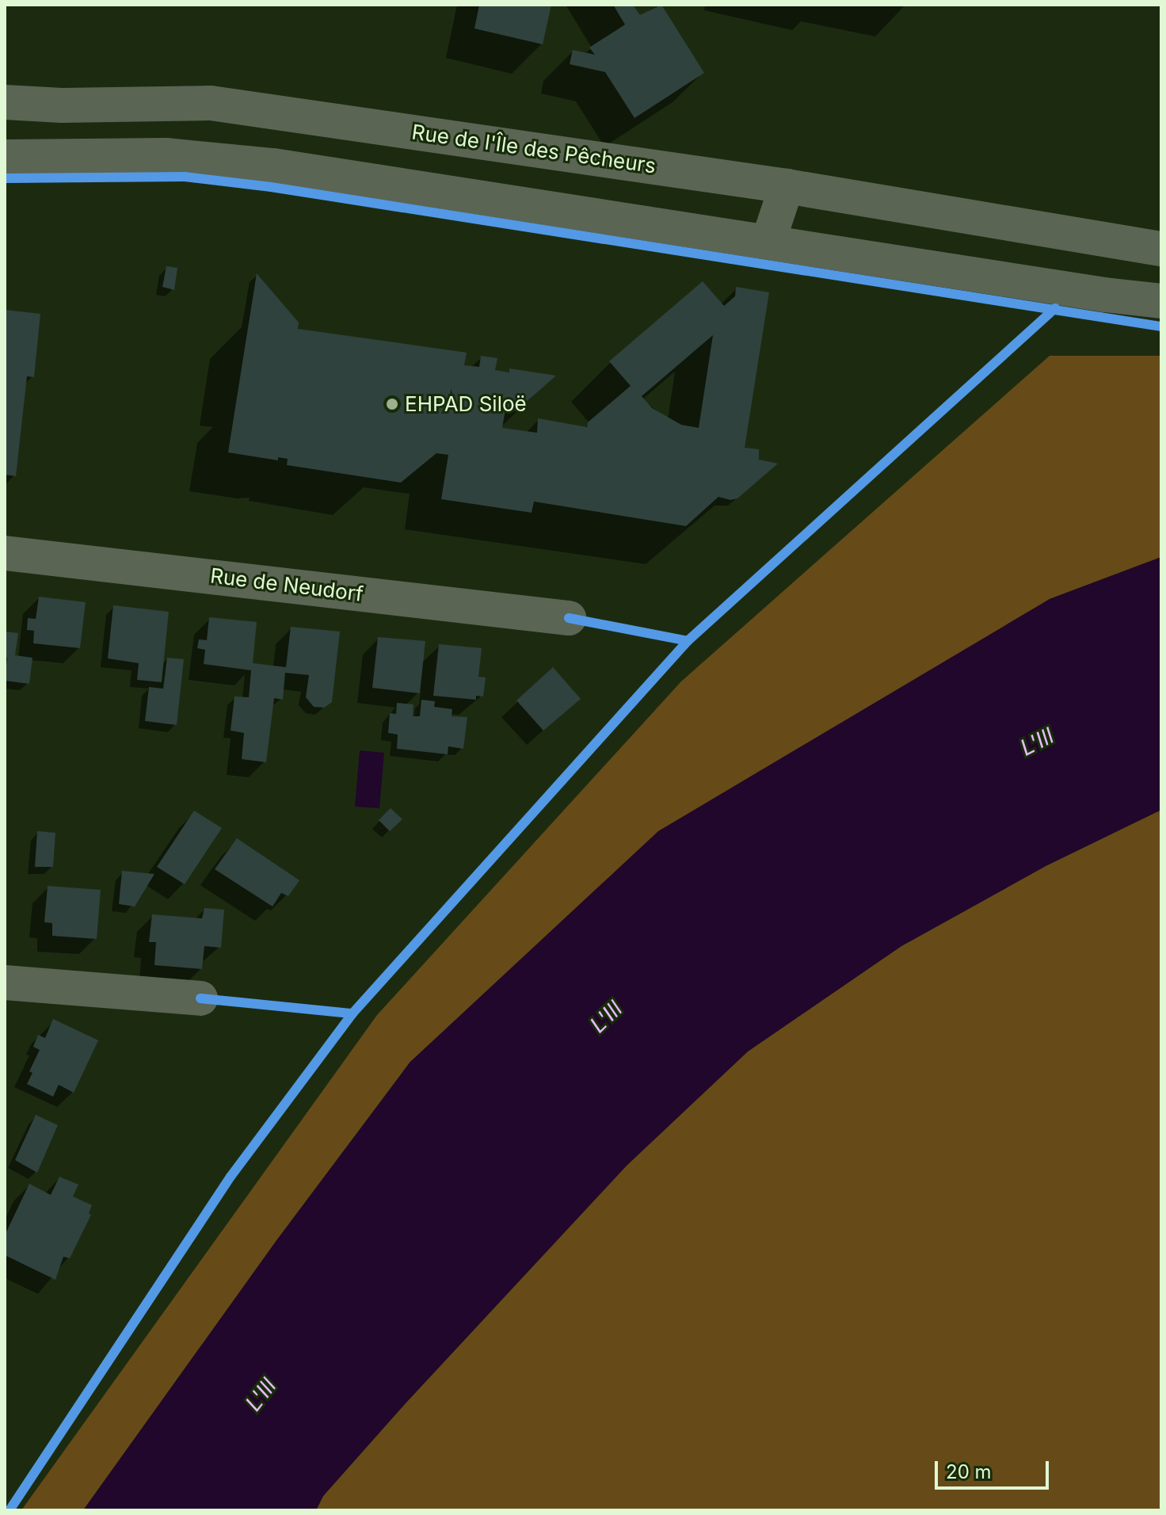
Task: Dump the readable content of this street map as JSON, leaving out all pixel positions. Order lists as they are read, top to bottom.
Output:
{
  "streets": {
    "street": ["Rue de l'Île des Pêcheurs", "Rue de Neudorf"]
  },
  "water": ["L'Ill"],
  "places": ["EHPAD Siloë"],
  "scale_bar": "20 m"
}
